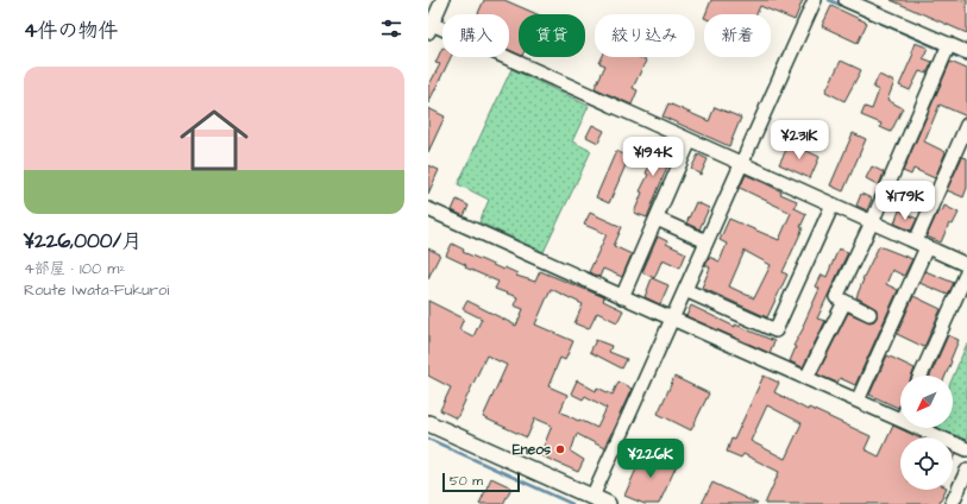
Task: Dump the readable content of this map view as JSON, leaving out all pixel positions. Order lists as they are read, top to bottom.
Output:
{
  "places": ["Eneos"],
  "scale_bar": "50 m",
  "north": "bottom left",
  "page": {
    "heading": "4件の物件",
    "chip": [
      "購入",
      "賃貸",
      "絞り込み",
      "新着"
    ],
    "list": [
      {
        "name": "¥226,000/月",
        "note": "4部屋 · 100 m² · Route Iwata-Fukuroi"
      }
    ],
    "price": [
      "¥231K",
      "¥194K",
      "¥179K",
      "¥226K"
    ],
    "scale": "50 m"
  }
}
